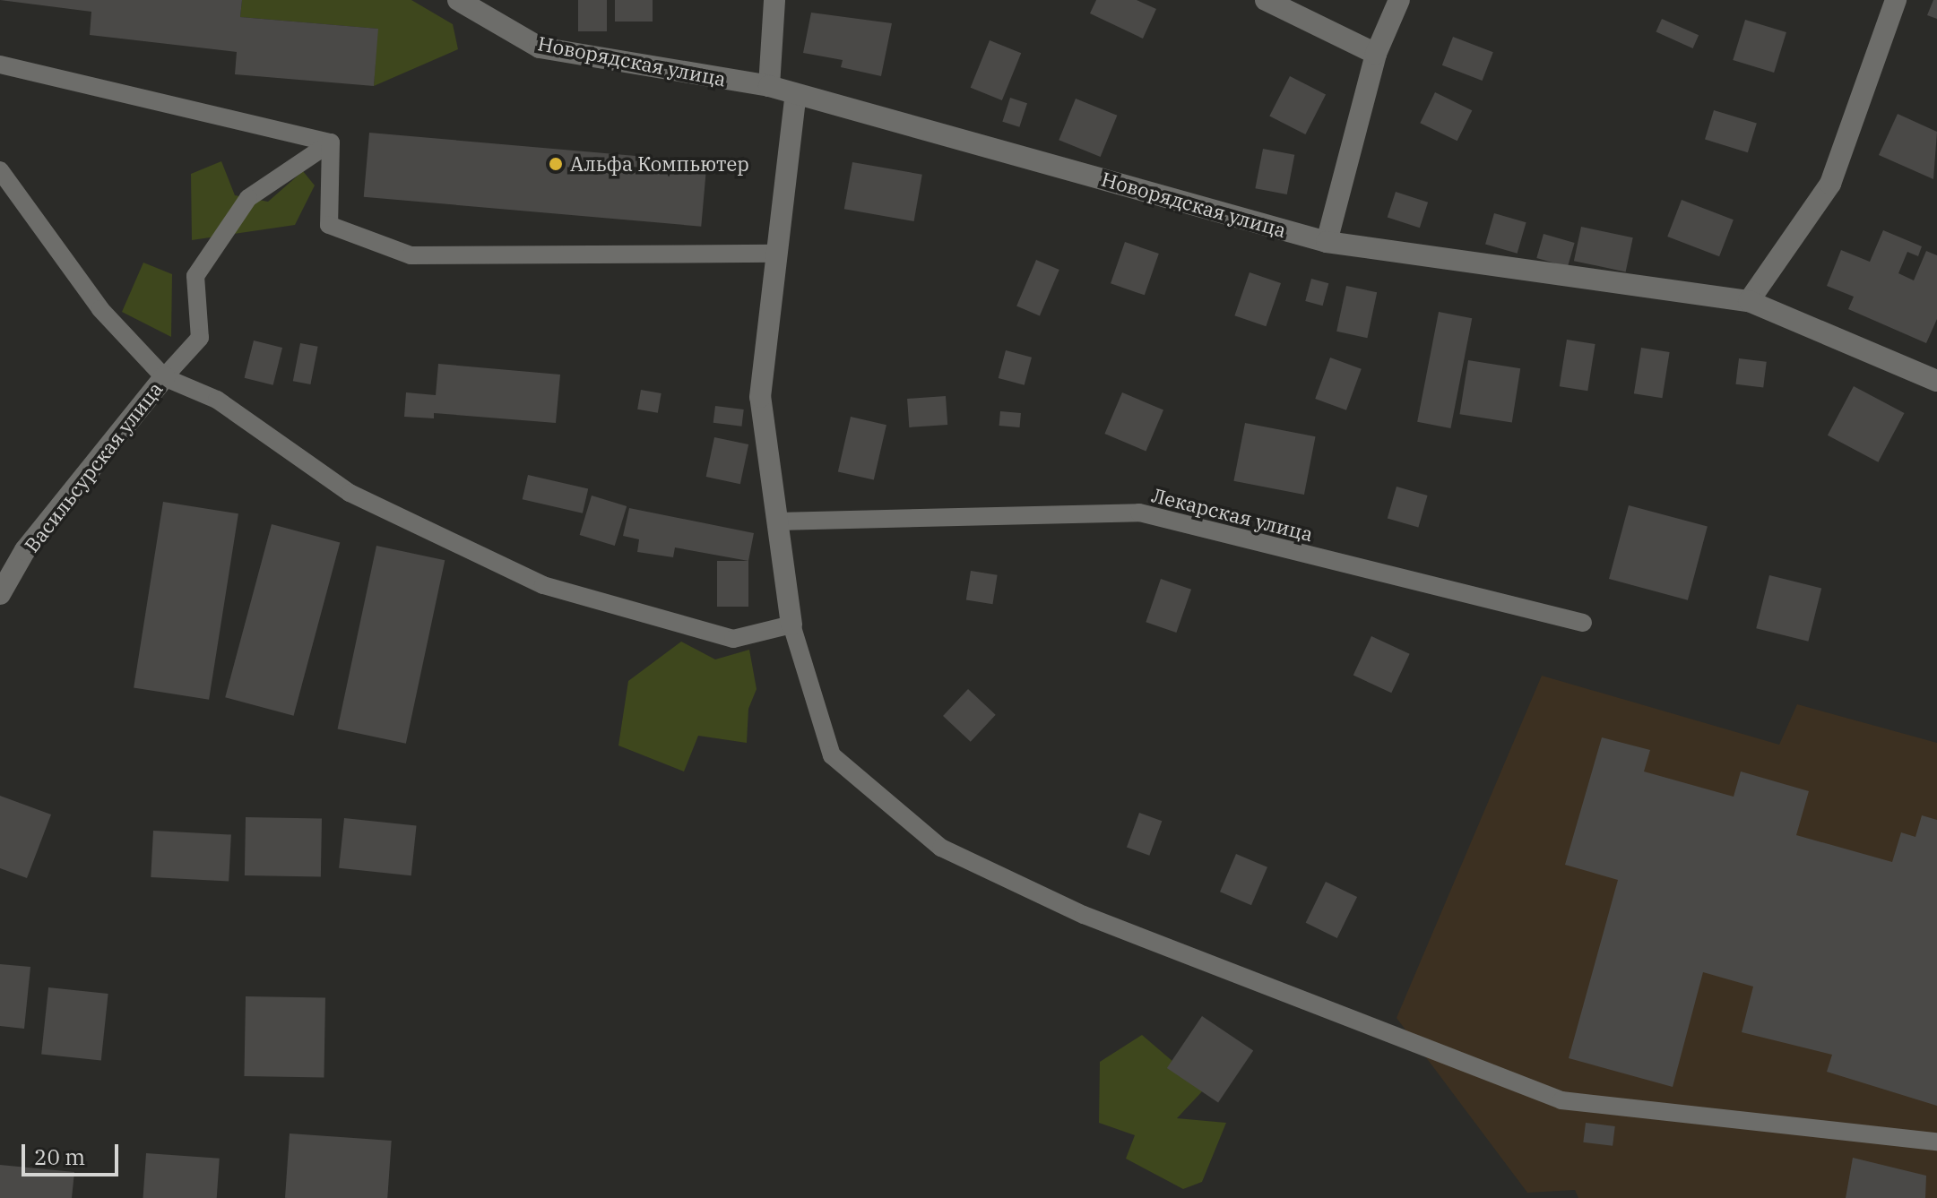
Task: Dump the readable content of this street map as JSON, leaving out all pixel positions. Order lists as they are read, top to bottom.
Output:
{
  "streets": {
    "street": ["Новорядская улица", "Васильсурская улица"],
    "lane": ["Лекарская улица"]
  },
  "places": ["Альфа Компьютер"],
  "scale_bar": "20 m"
}
